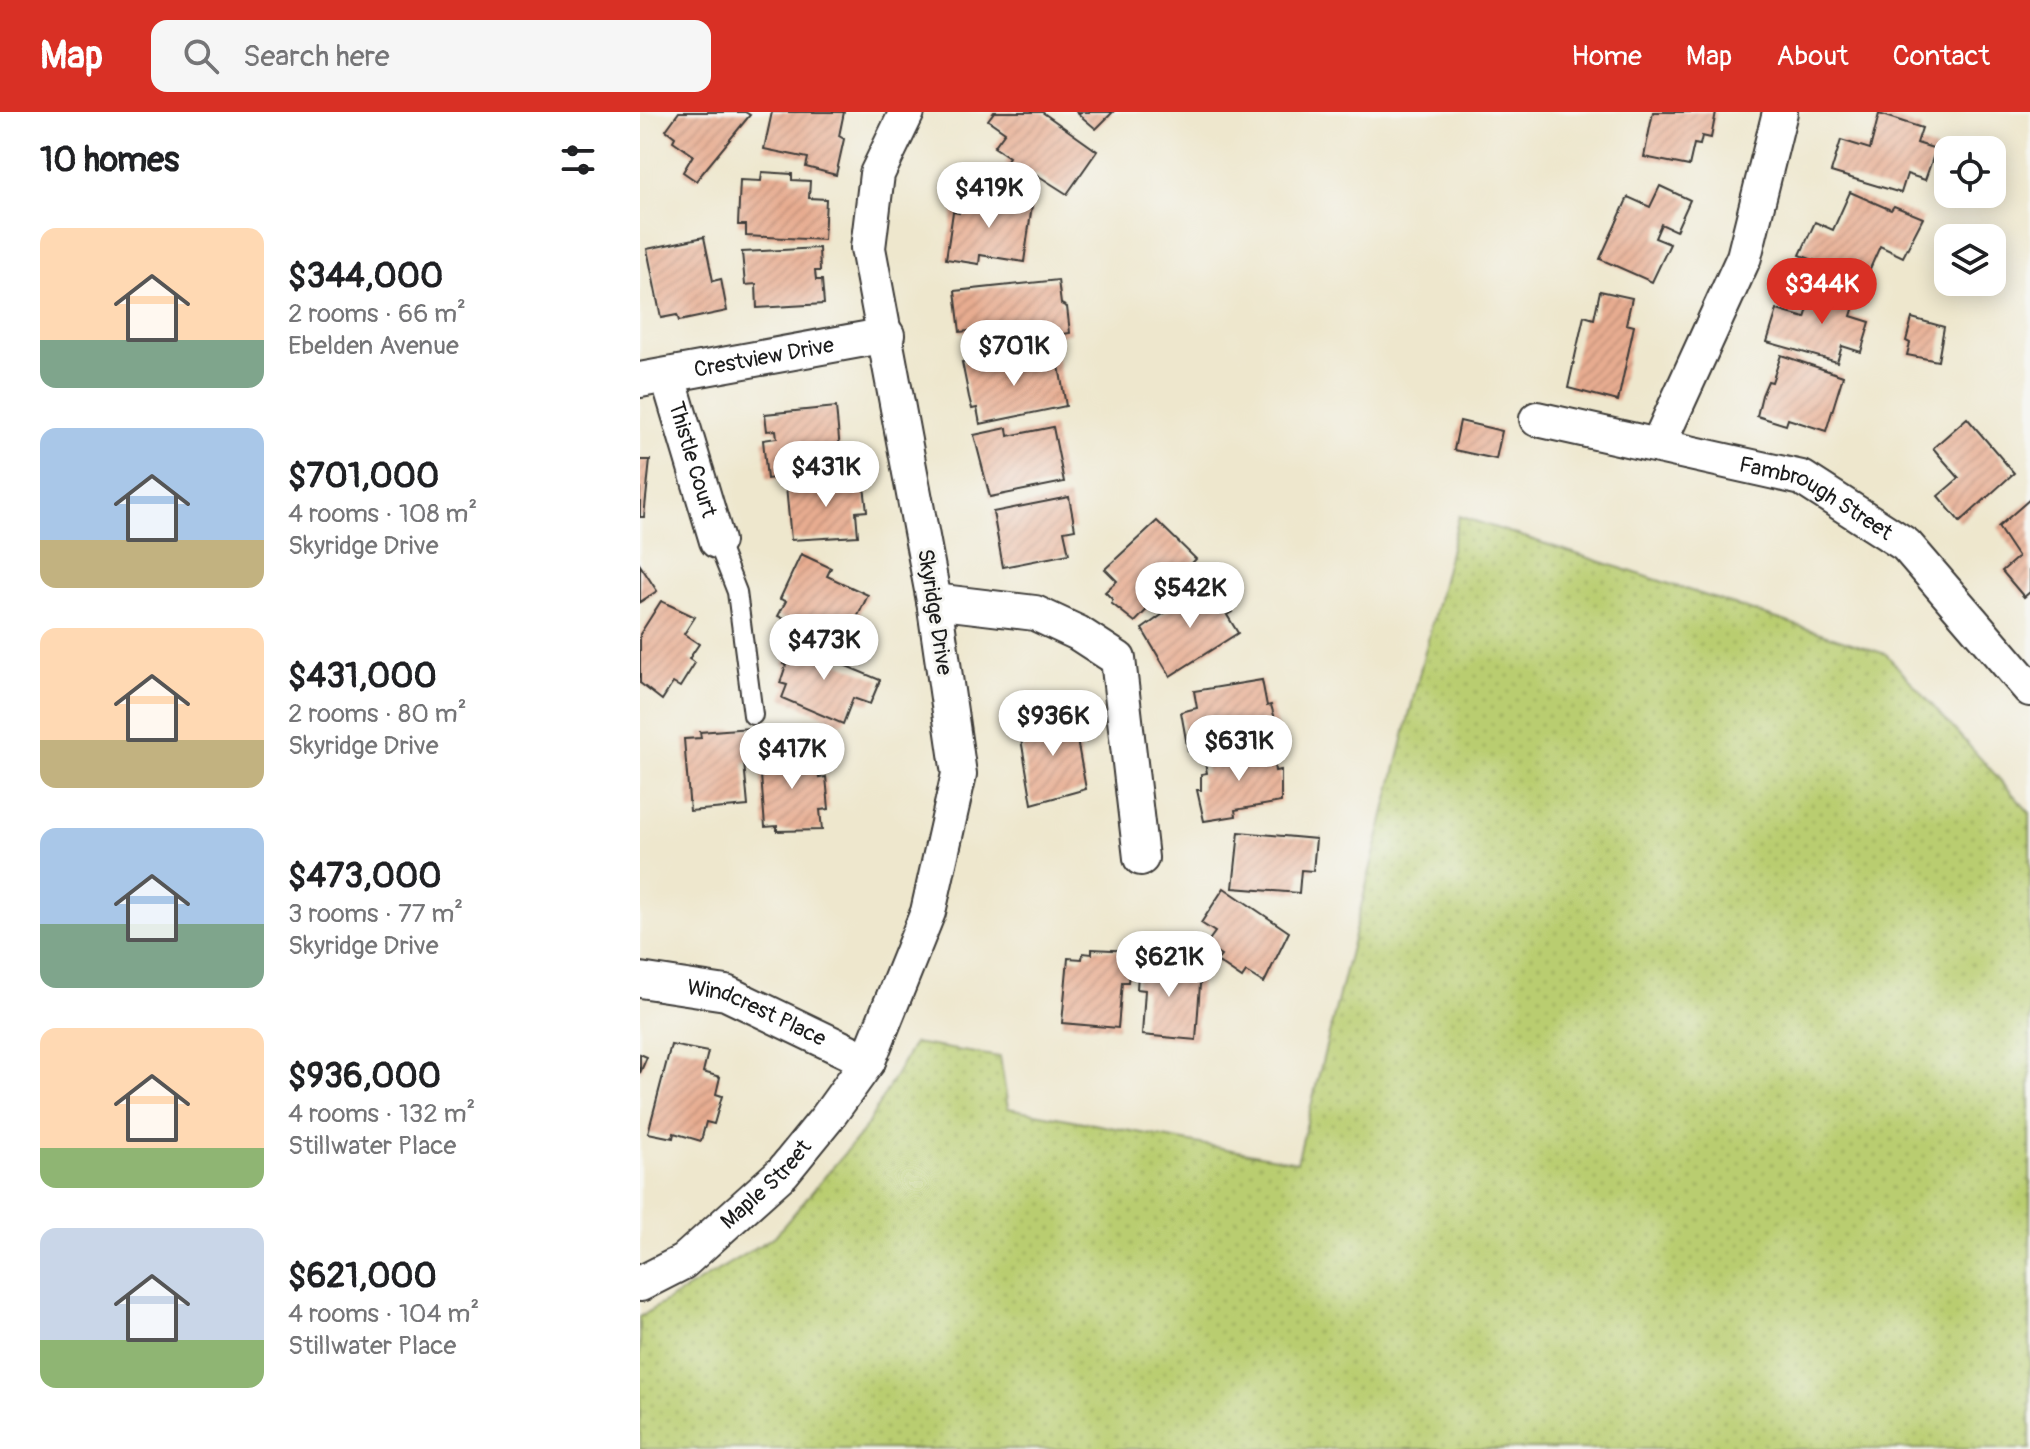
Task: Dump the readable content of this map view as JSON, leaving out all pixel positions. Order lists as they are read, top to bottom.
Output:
{
  "streets": {
    "street": [
      "Crestview Drive",
      "Thistle Court",
      "Fambrough Street",
      "Skyridge Drive",
      "Windcrest Place",
      "Maple Street"
    ]
  },
  "crossings": [
    ["Crestview Drive", "Thistle Court"],
    ["Crestview Drive", "Skyridge Drive"],
    ["Skyridge Drive", "Windcrest Place"],
    ["Skyridge Drive", "Maple Street"],
    ["Windcrest Place", "Maple Street"]
  ],
  "page": {
    "header": "Map",
    "search": "Search here",
    "nav": [
      "Home",
      "Map",
      "About",
      "Contact"
    ],
    "heading": "10 homes",
    "price": [
      "$419K",
      "$344K",
      "$701K",
      "$431K",
      "$542K",
      "$473K",
      "$936K",
      "$631K",
      "$417K",
      "$621K"
    ],
    "list": [
      {
        "name": "$344,000",
        "note": "2 rooms · 66 m² · Ebelden Avenue"
      },
      {
        "name": "$701,000",
        "note": "4 rooms · 108 m² · Skyridge Drive"
      },
      {
        "name": "$431,000",
        "note": "2 rooms · 80 m² · Skyridge Drive"
      },
      {
        "name": "$473,000",
        "note": "3 rooms · 77 m² · Skyridge Drive"
      },
      {
        "name": "$936,000",
        "note": "4 rooms · 132 m² · Stillwater Place"
      },
      {
        "name": "$621,000",
        "note": "4 rooms · 104 m² · Stillwater Place"
      }
    ]
  }
}
